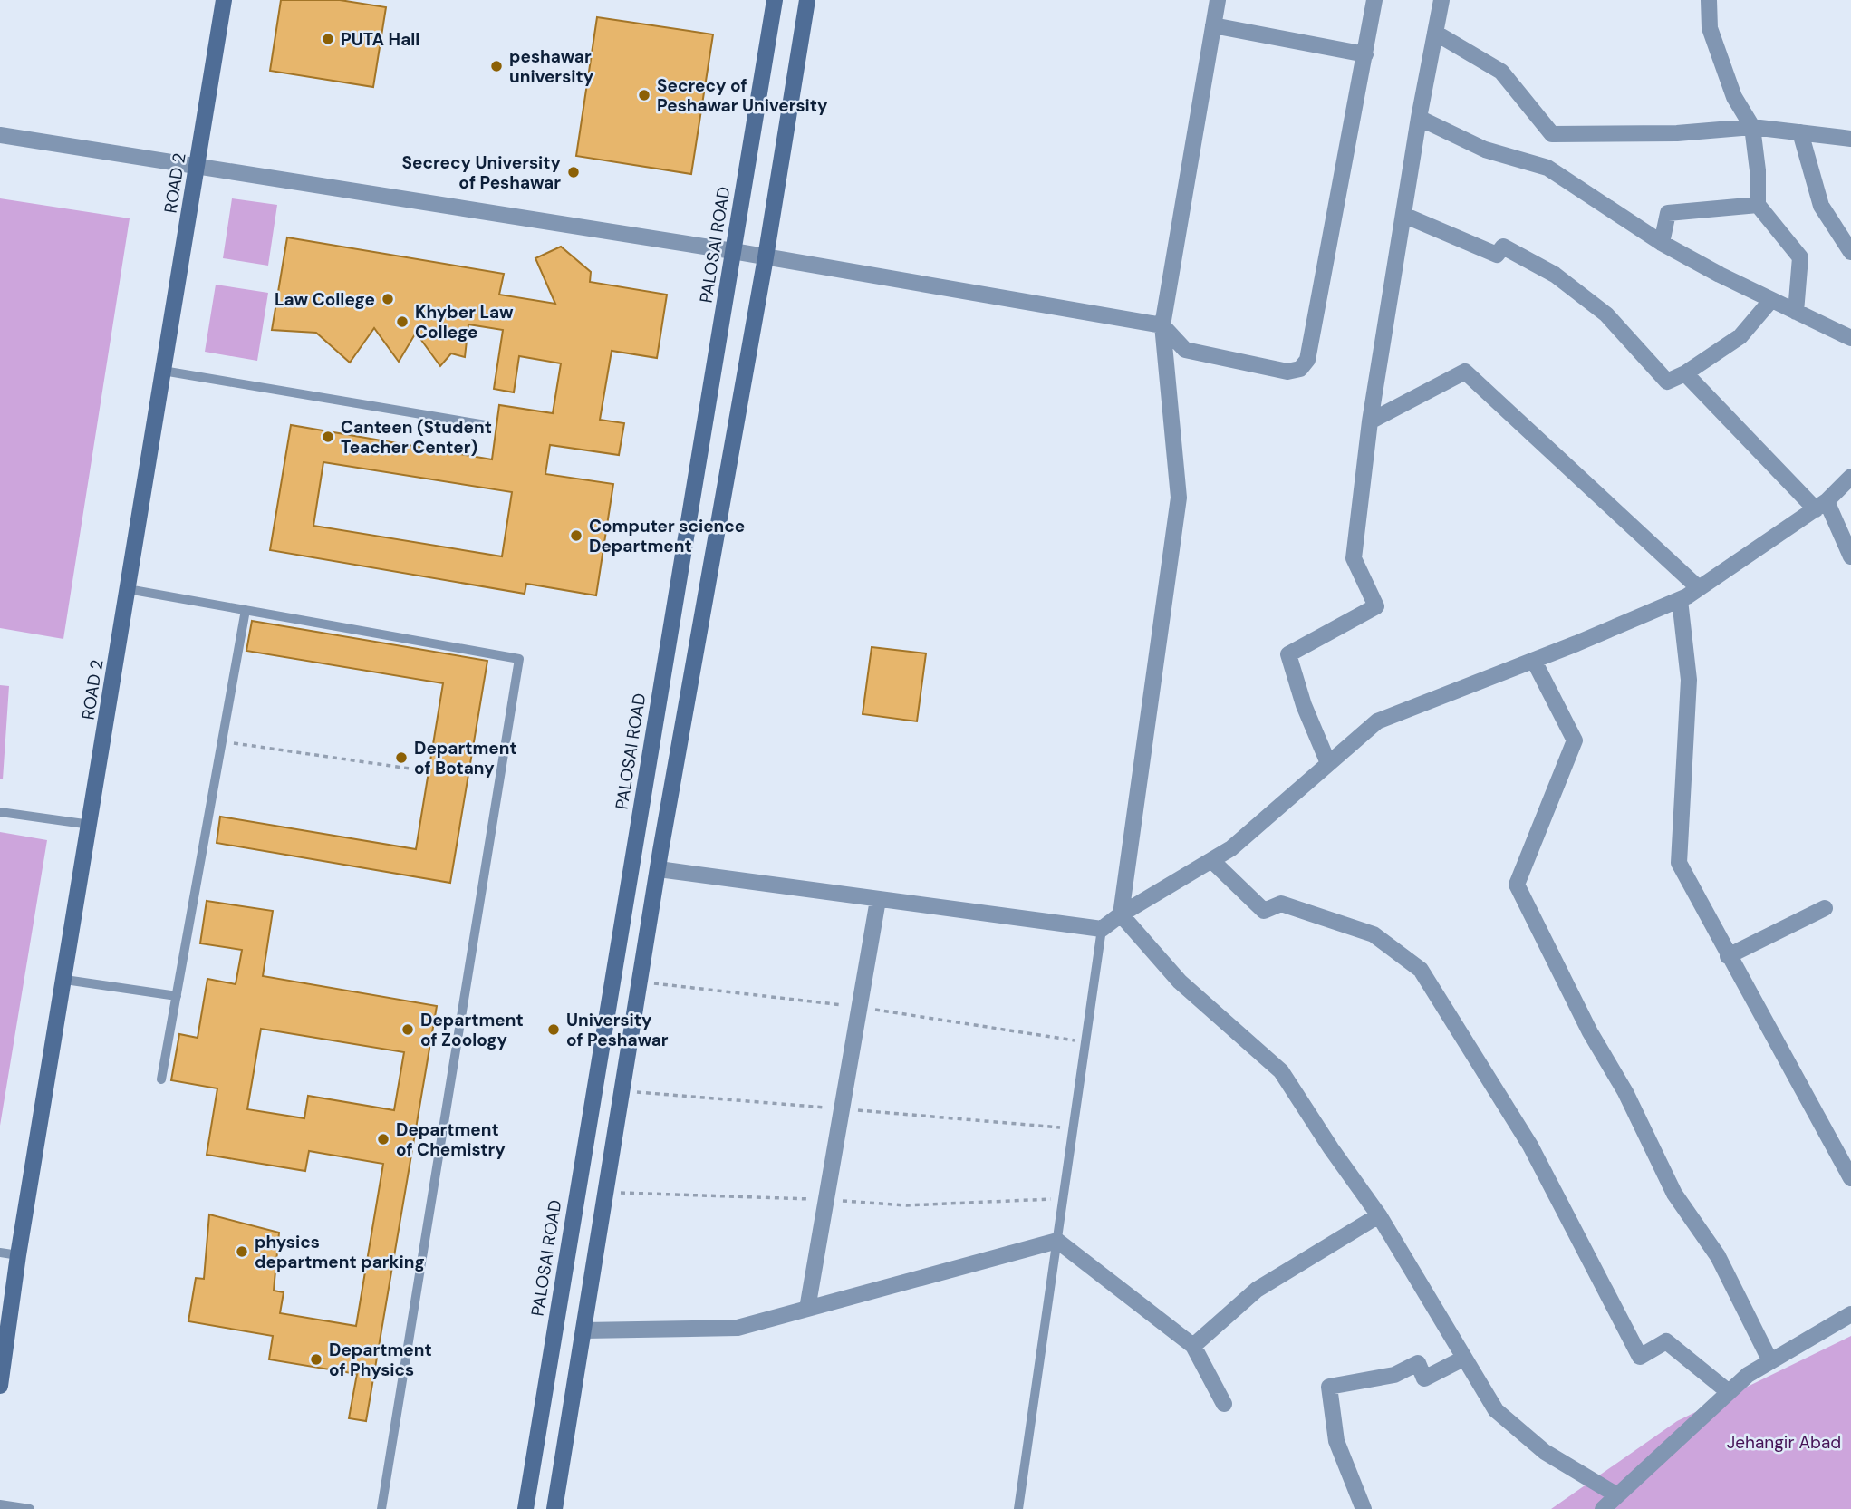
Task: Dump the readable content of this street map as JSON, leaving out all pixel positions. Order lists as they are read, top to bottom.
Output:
{
  "streets": {
    "street": ["ROAD 2", "PALOSAI ROAD"]
  },
  "parks": ["Jehangir Abad"],
  "places": [
    "PUTA Hall",
    "peshawar university",
    "Secrecy of Peshawar University",
    "Secrecy University of Peshawar",
    "Law College",
    "Khyber Law College",
    "Canteen (Student Teacher Center)",
    "Computer science Department",
    "Department of Botany",
    "Department of Zoology",
    "University of Peshawar",
    "Department of Chemistry",
    "physics department parking",
    "Department of Physics"
  ]
}
